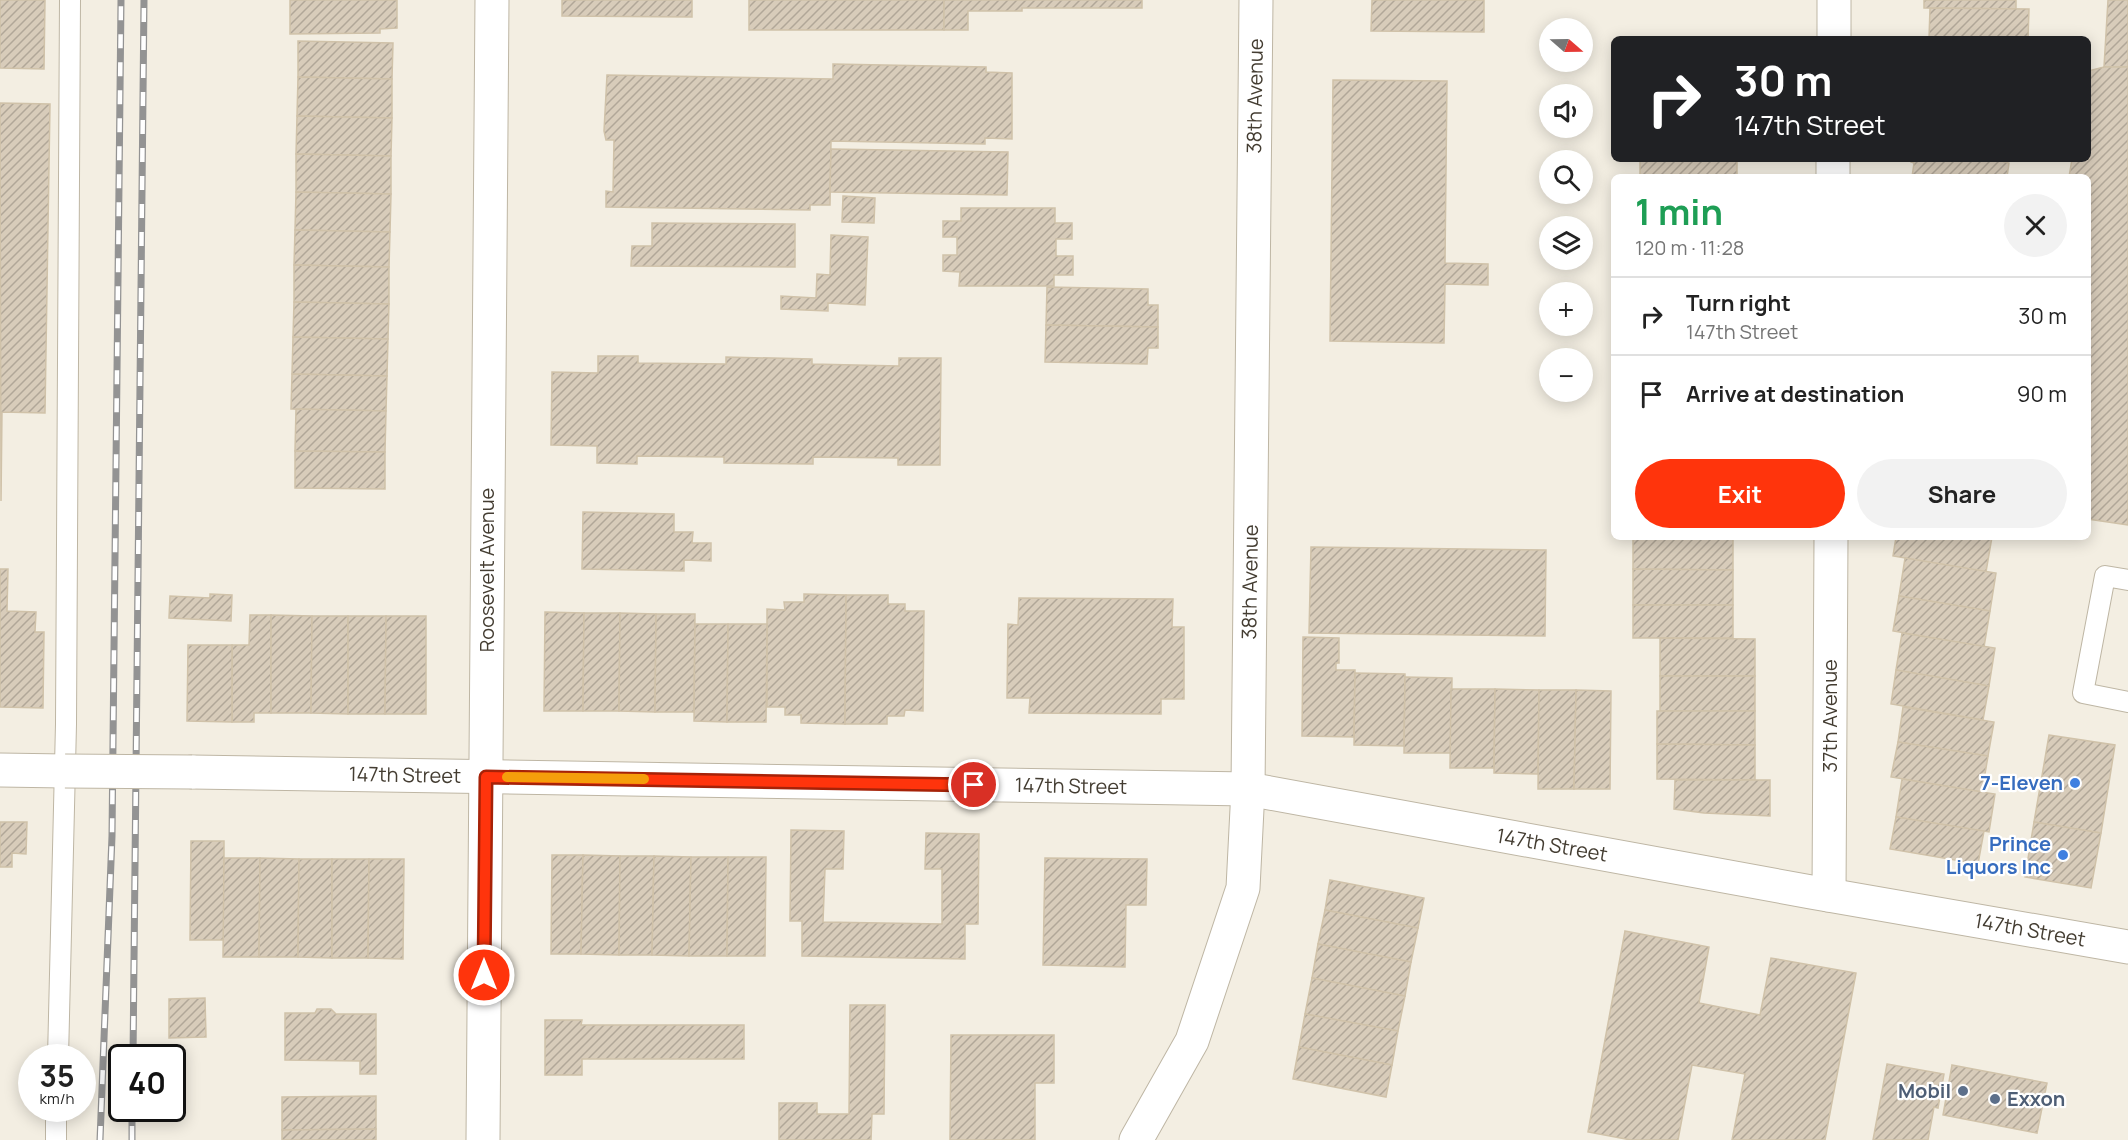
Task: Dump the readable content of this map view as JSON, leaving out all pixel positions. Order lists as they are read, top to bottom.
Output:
{
  "streets": {
    "street": [
      "38th Avenue",
      "Roosevelt Avenue",
      "37th Avenue",
      "147th Street"
    ]
  },
  "crossings": [
    ["38th Avenue", "147th Street"],
    ["Roosevelt Avenue", "147th Street"],
    ["37th Avenue", "147th Street"]
  ],
  "places": [
    "7-Eleven",
    "Prince Liquors Inc",
    "Mobil",
    "Exxon"
  ],
  "north": "right",
  "page": {
    "map_buttons": ["+", "−"],
    "turn": ["30 m", "147th Street"],
    "heading": ["1 min", "120 m · 11:28"],
    "list": [
      {
        "name": "Turn right",
        "note": "147th Street",
        "value": "30 m"
      },
      {
        "name": "Arrive at destination",
        "value": "90 m"
      }
    ],
    "buttons": ["Exit", "Share"],
    "speed": "35 km/h",
    "limit": "40"
  }
}
